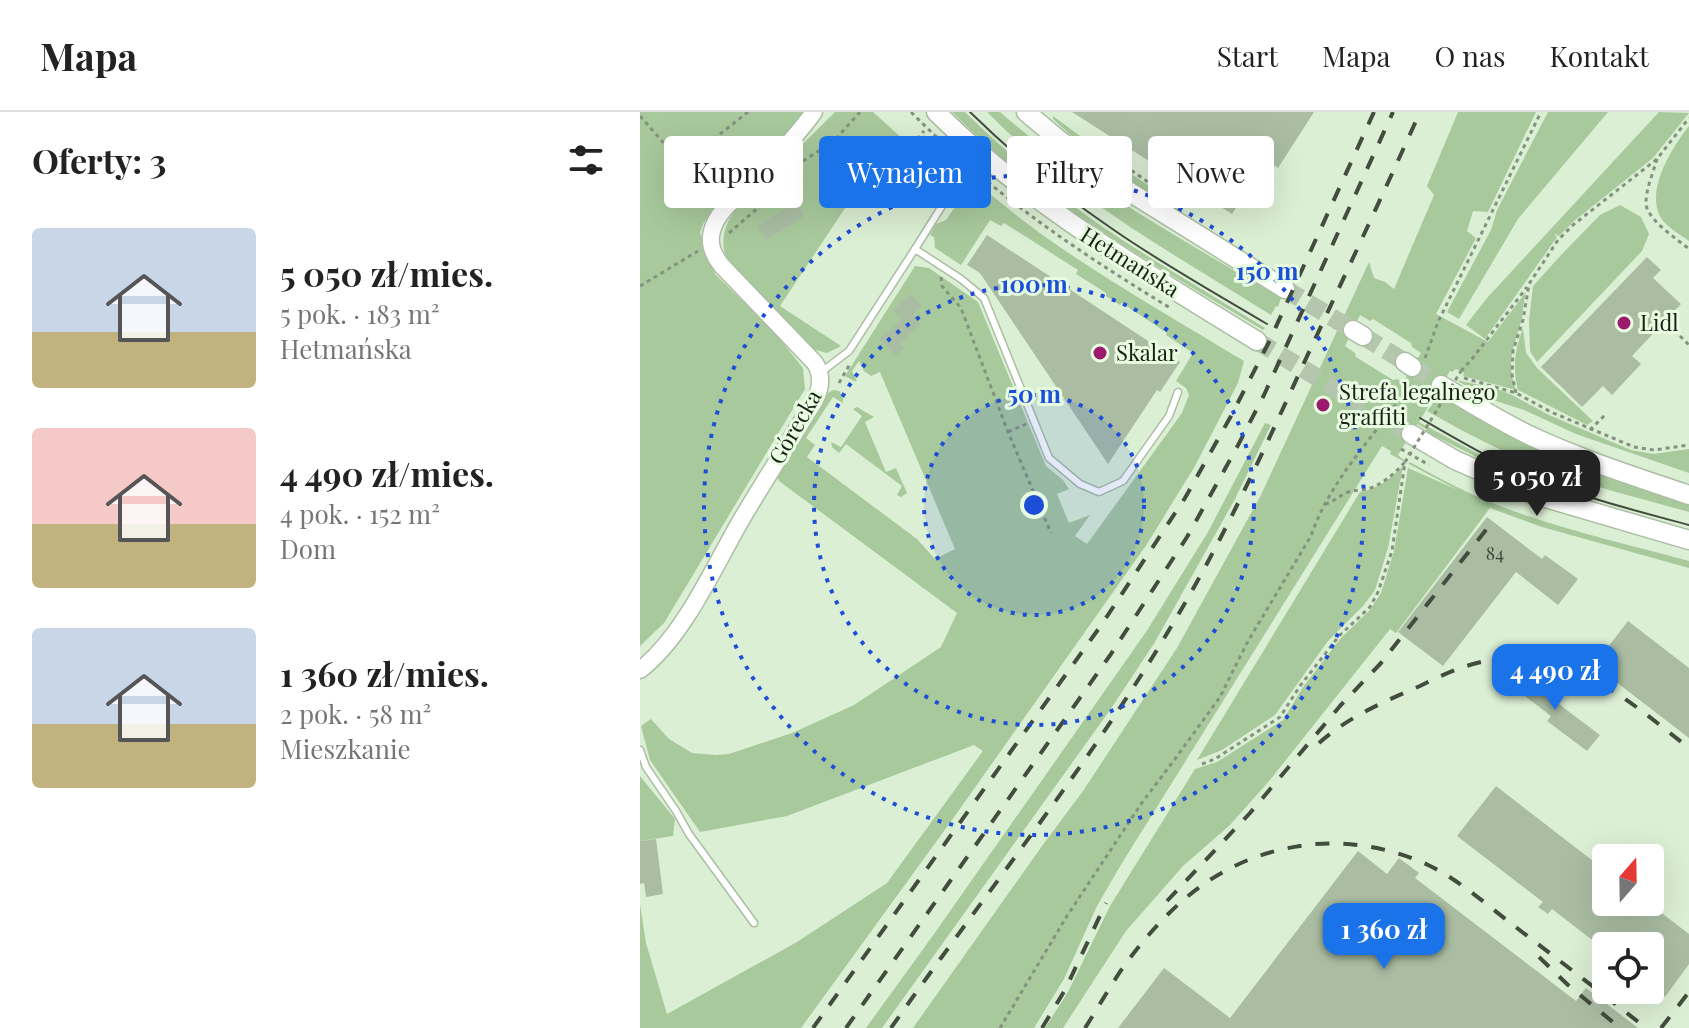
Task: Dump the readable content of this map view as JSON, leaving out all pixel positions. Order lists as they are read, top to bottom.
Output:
{
  "streets": {
    "main road": ["Hetmańska"],
    "street": ["Górecka"]
  },
  "places": ["Lidl", "Skalar", "Strefa legalnego graffiti"],
  "house_numbers": ["84"],
  "north": "top",
  "page": {
    "header": "Mapa",
    "nav": [
      "Start",
      "Mapa",
      "O nas",
      "Kontakt"
    ],
    "heading": "Oferty: 3",
    "chip": [
      "Kupno",
      "Wynajem",
      "Filtry",
      "Nowe"
    ],
    "list": [
      {
        "name": "5 050 zł/mies.",
        "note": "5 pok. · 183 m² · Hetmańska"
      },
      {
        "name": "4 490 zł/mies.",
        "note": "4 pok. · 152 m² · Dom"
      },
      {
        "name": "1 360 zł/mies.",
        "note": "2 pok. · 58 m² · Mieszkanie"
      }
    ],
    "price": ["5 050 zł", "4 490 zł", "1 360 zł"]
  },
  "rings": ["150 m", "100 m", "50 m"]
}
